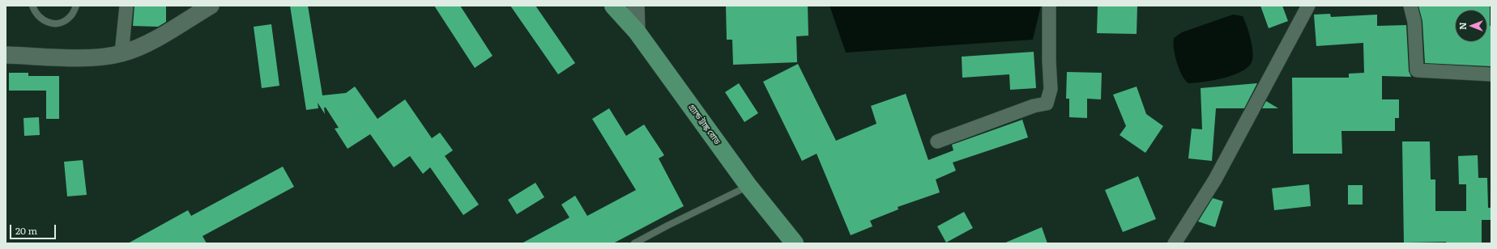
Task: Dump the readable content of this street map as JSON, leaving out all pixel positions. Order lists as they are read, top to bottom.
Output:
{
  "streets": {
    "highway": ["গ্র্যান্ড ট্রাঙ্ক রোড"]
  },
  "scale_bar": "20 m",
  "north": "left"
}
